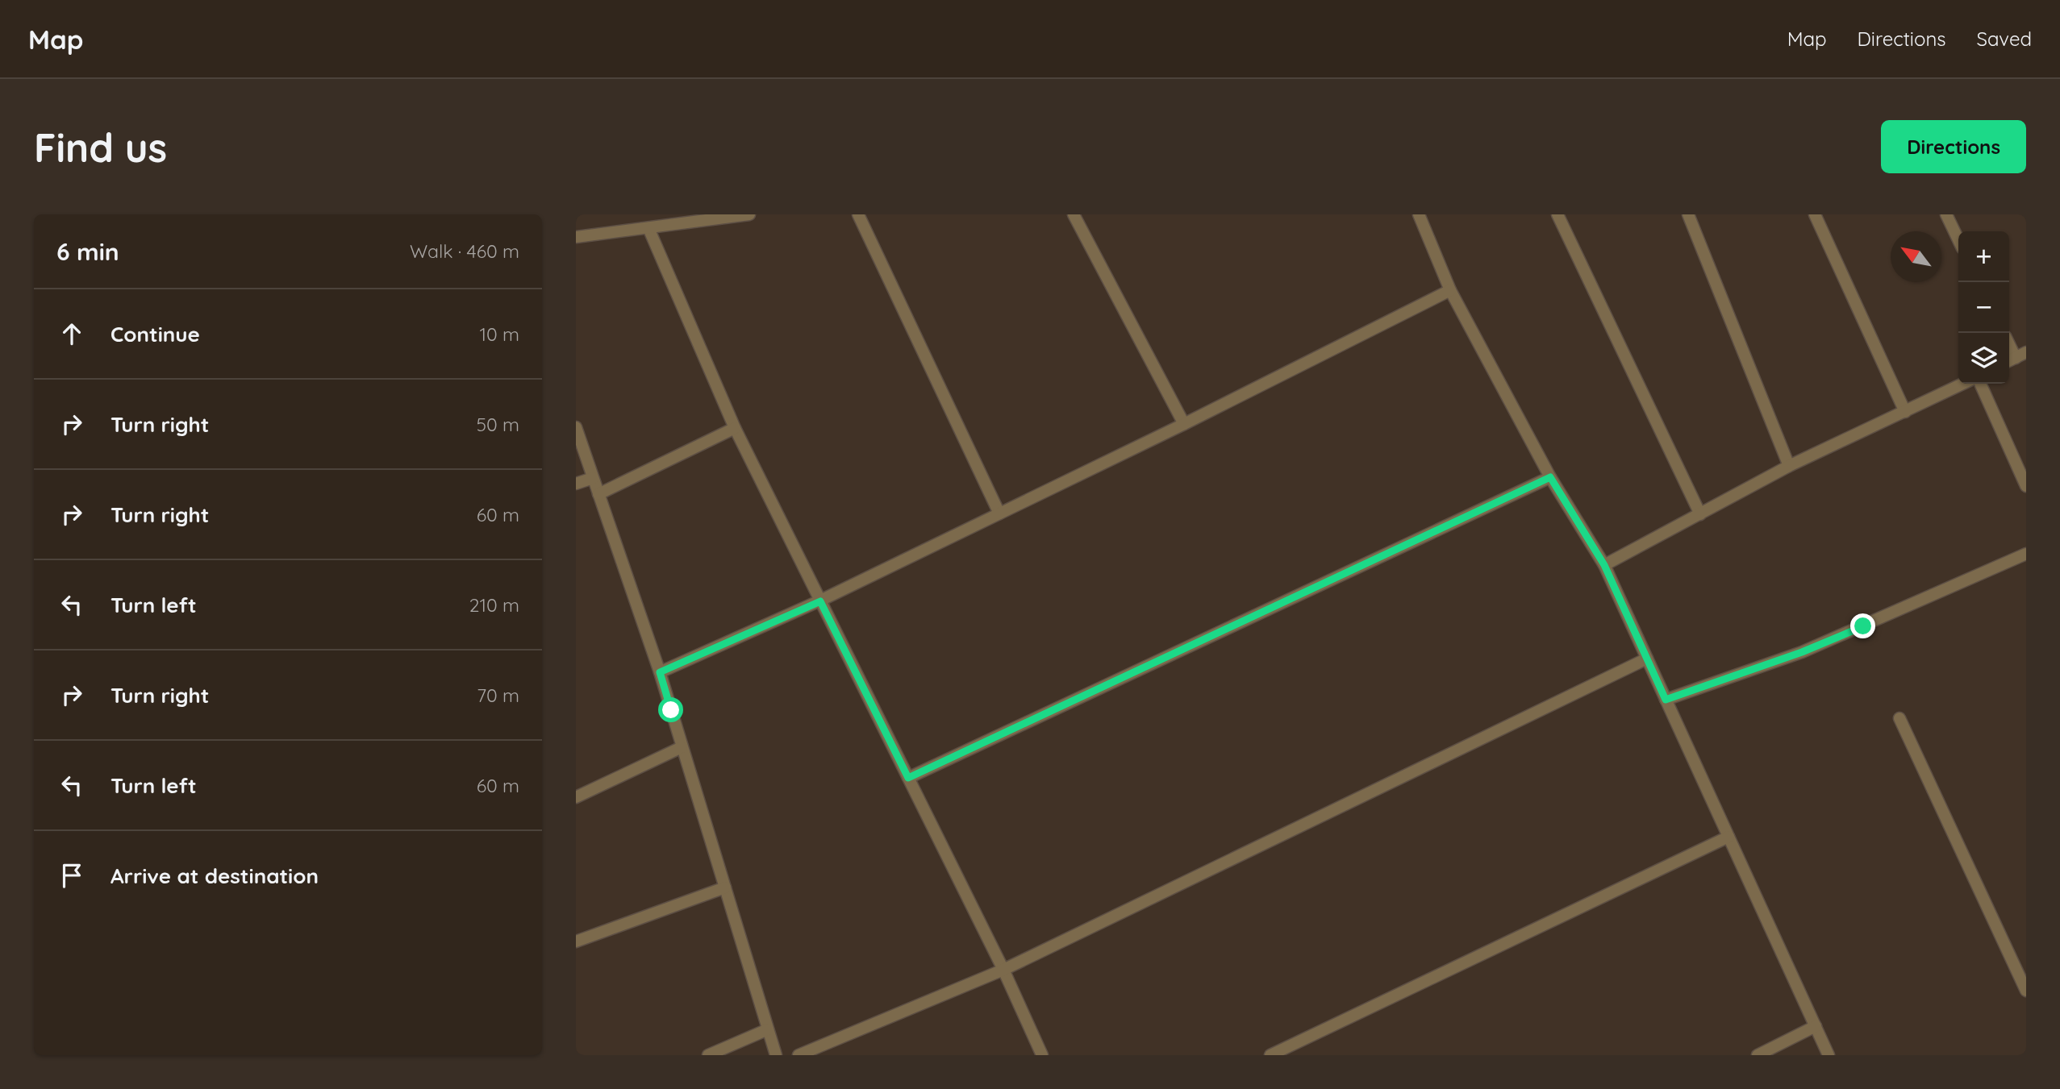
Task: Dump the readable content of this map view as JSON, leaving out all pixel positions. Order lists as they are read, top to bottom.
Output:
{
  "north": "top left",
  "page": {
    "header": "Map",
    "nav": ["Map", "Directions", "Saved"],
    "buttons": "Directions",
    "title": "Find us",
    "heading": ["6 min", "Walk · 460 m"],
    "map_buttons": ["+", "−"],
    "list": [
      ["Continue", "10 m"],
      ["Turn right", "50 m"],
      ["Turn right", "60 m"],
      ["Turn left", "210 m"],
      ["Turn right", "70 m"],
      ["Turn left", "60 m"],
      "Arrive at destination"
    ]
  }
}
